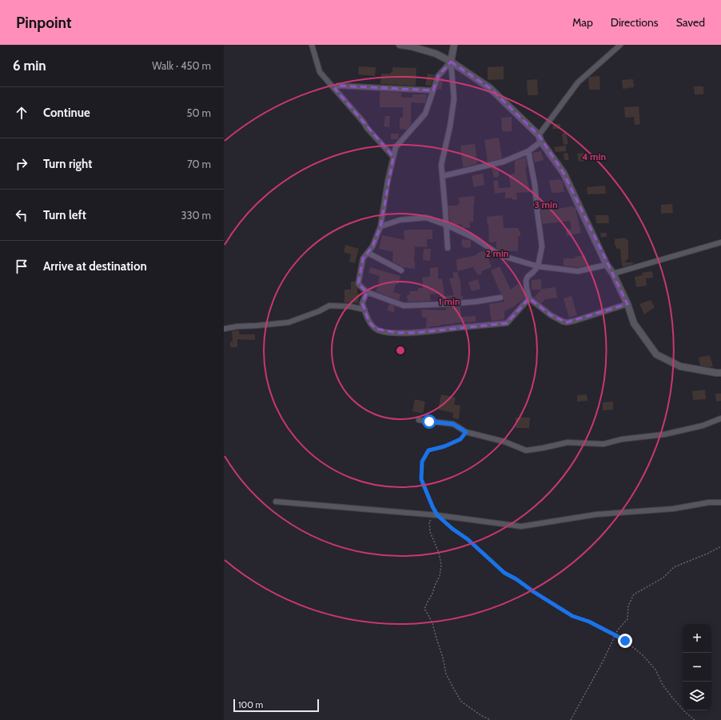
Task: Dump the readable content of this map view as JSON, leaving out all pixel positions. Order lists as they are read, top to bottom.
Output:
{
  "scale_bar": "100 m",
  "page": {
    "header": "Pinpoint",
    "nav": ["Map", "Directions", "Saved"],
    "heading": ["6 min", "Walk · 450 m"],
    "list": [
      ["Continue", "50 m"],
      ["Turn right", "70 m"],
      ["Turn left", "330 m"],
      "Arrive at destination"
    ],
    "map_buttons": ["+", "−"],
    "scale": "100 m"
  },
  "rings": [
    "4 min",
    "3 min",
    "2 min",
    "1 min"
  ]
}
